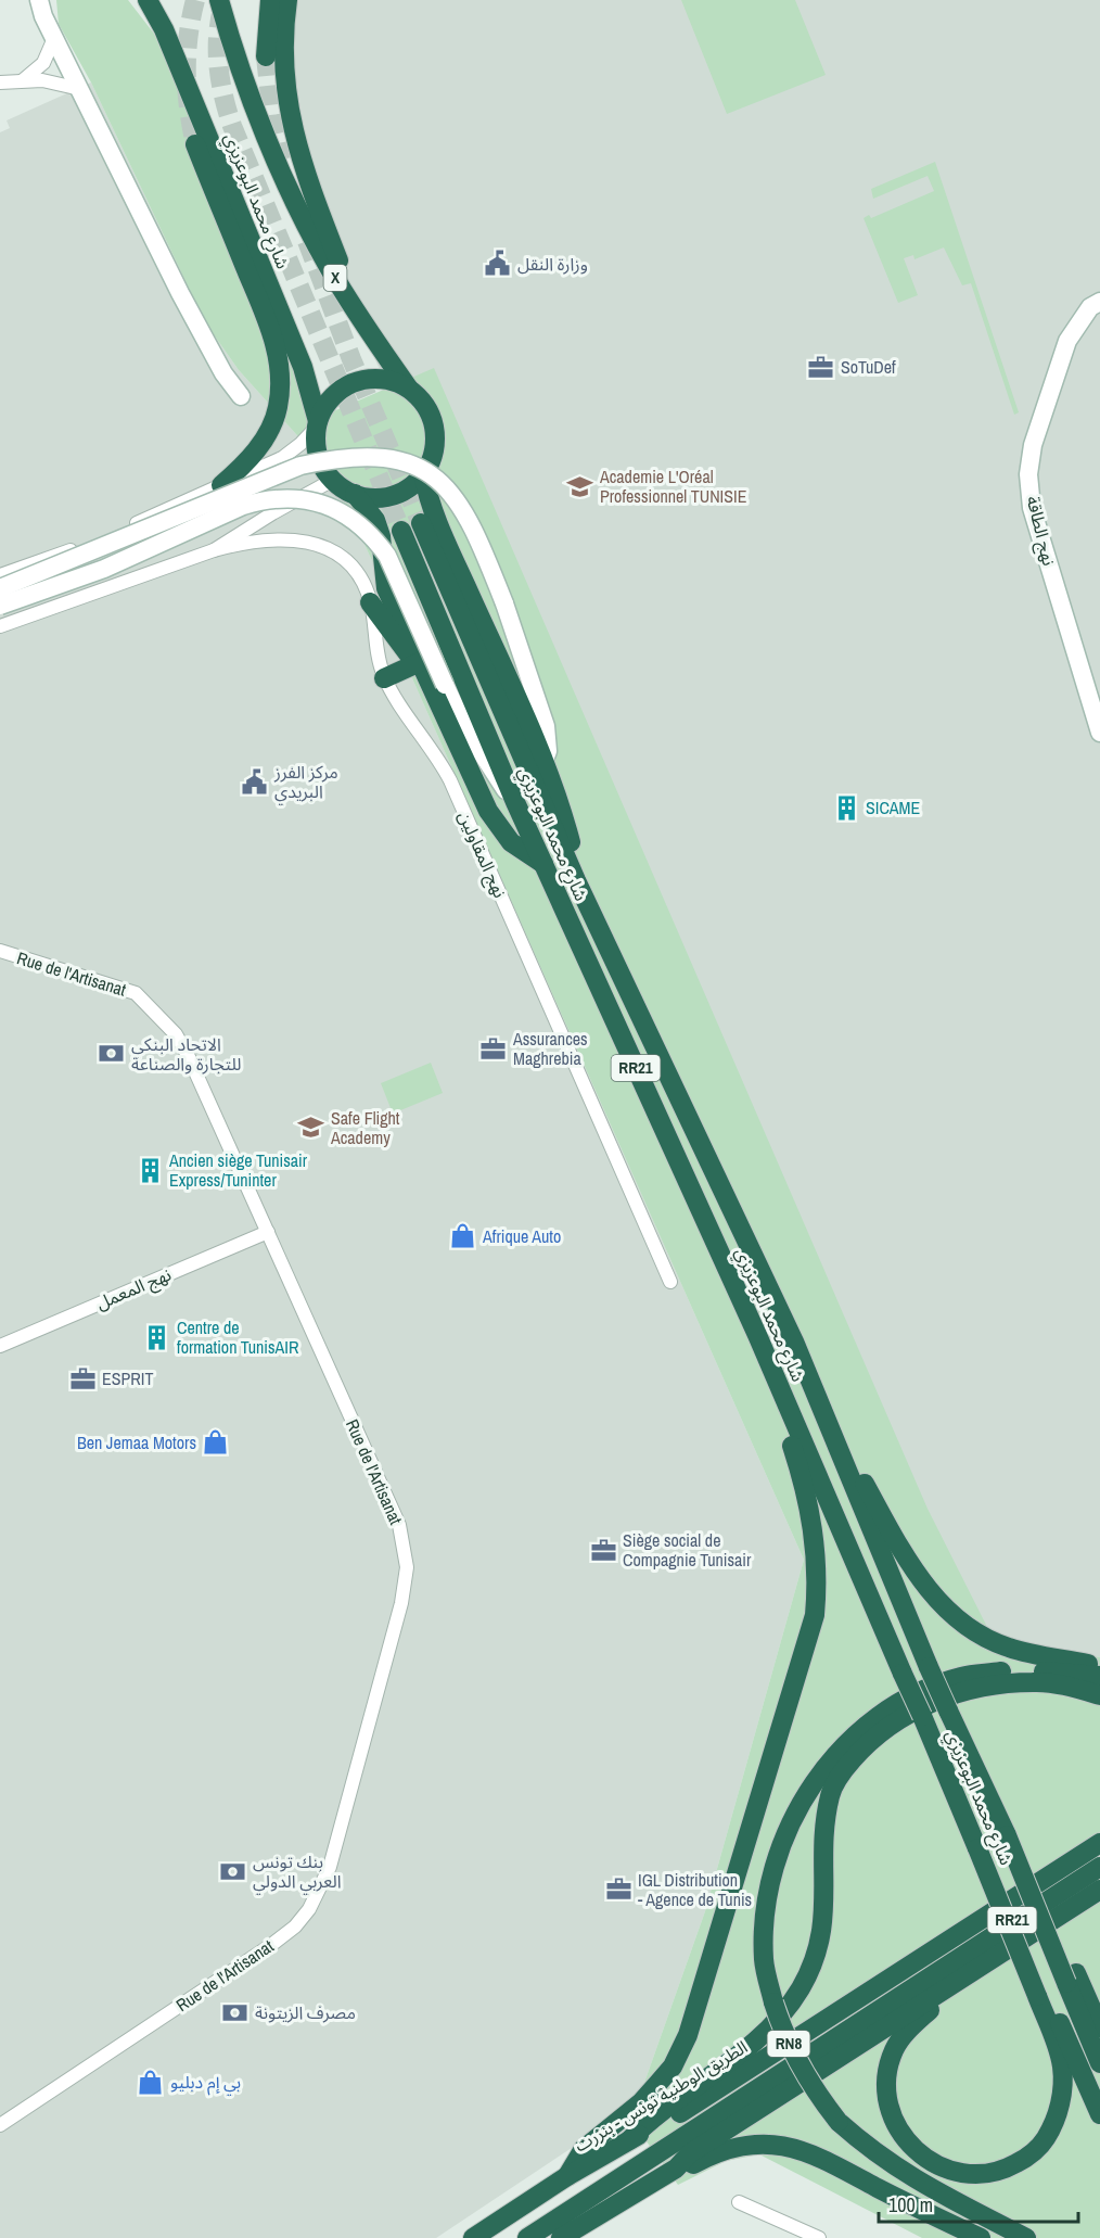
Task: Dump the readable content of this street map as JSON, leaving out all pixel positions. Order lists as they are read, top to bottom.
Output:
{
  "streets": {
    "highway": [
      "شارع محمد البوعزيزي",
      "X",
      "RR21",
      "RN8",
      "الطريق الوطنية تونس - بنزرت"
    ],
    "street": [
      "نهج الطاقة",
      "نهج المقاولين",
      "Rue de l'Artisanat",
      "نهج المعمل"
    ]
  },
  "crossings": [
    ["Rue de l'Artisanat", "نهج المعمل"]
  ],
  "places": {
    "public building": ["وزارة النقل", "مركز الفرز البريدي"],
    "office": [
      "SoTuDef",
      "Assurances Maghrebia",
      "ESPRIT",
      "Siège social de Compagnie Tunisair",
      "IGL Distribution - Agence de Tunis"
    ],
    "school or university": ["Academie L'Oréal Professionnel TUNISIE", "Safe Flight Academy"],
    "building": ["SICAME", "Ancien siège Tunisair Express/Tuninter", "Centre de formation TunisAIR"],
    "bank": ["الاتحاد البنكي للتجارة والصناعة", "بنك تونس العربي الدولي", "مصرف الزيتونة"],
    "shop": ["Afrique Auto", "Ben Jemaa Motors", "بي إم دبليو"]
  },
  "scale_bar": "100 m"
}
